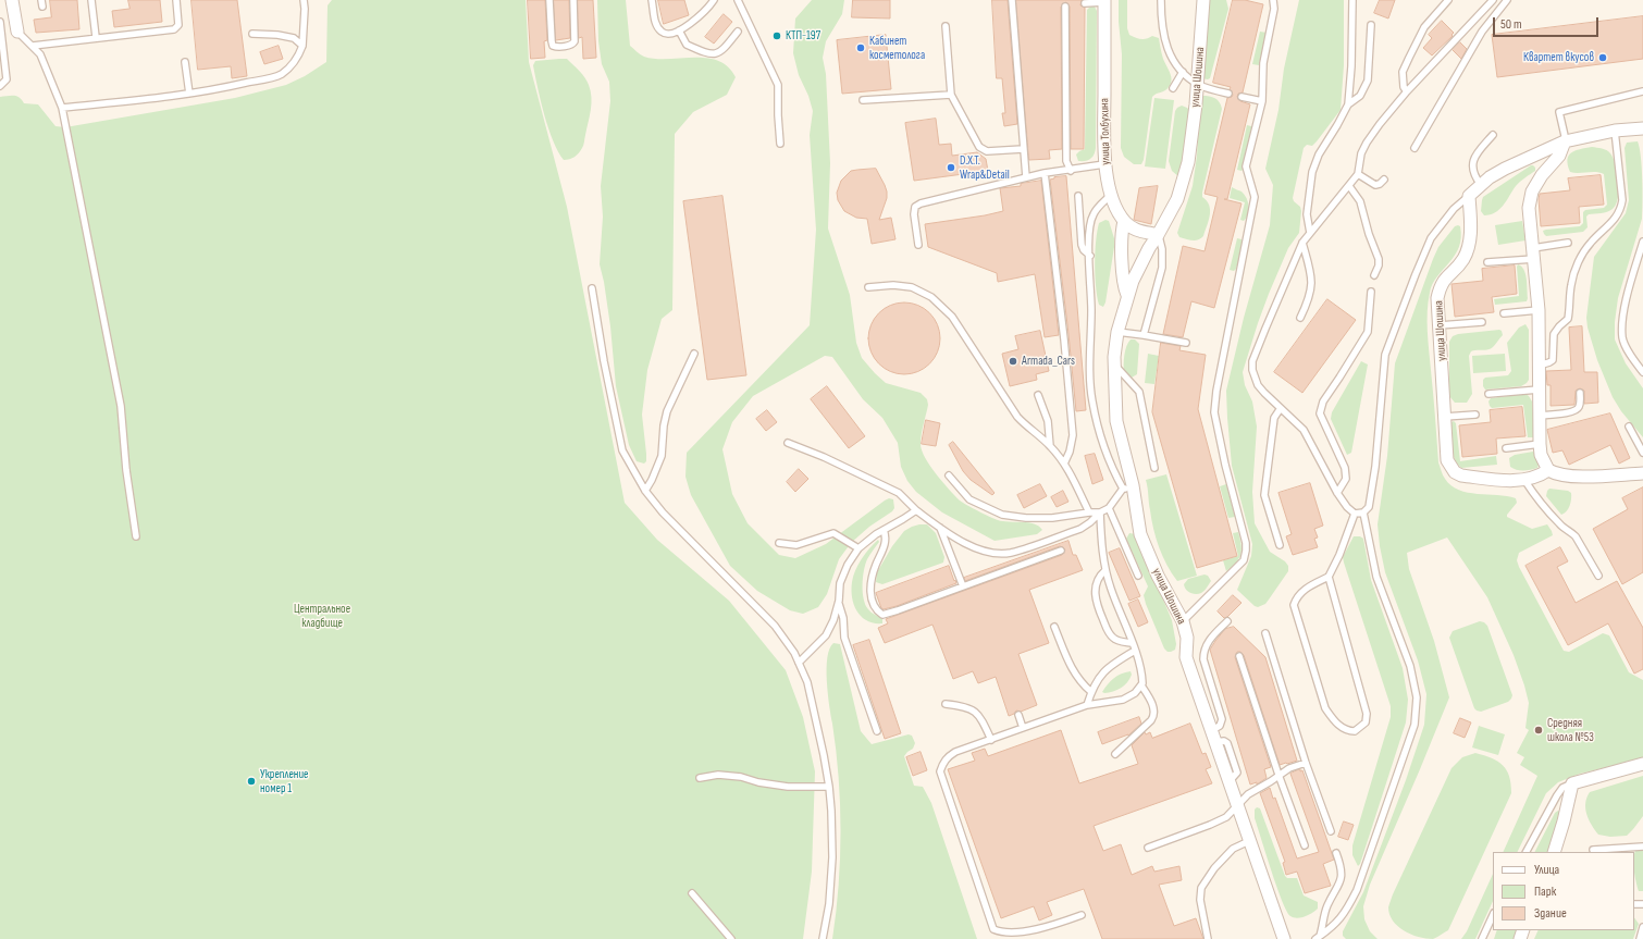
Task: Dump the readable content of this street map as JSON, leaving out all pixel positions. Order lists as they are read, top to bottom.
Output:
{
  "streets": {
    "street": ["улица Шошина", "улица Толбухина"]
  },
  "crossings": [
    ["улица Шошина", "улица Толбухина"]
  ],
  "parks": ["Центральное кладбище"],
  "places": [
    "КТП-197",
    "Кабинет косметолога",
    "Квартет вкусов",
    "D.X.T. Wrap&Detail",
    "Armada_Cars",
    "Средняя школа №53",
    "Укрепление номер 1"
  ],
  "legend": ["Улица", "Парк", "Здание"],
  "scale_bar": "50 m"
}
